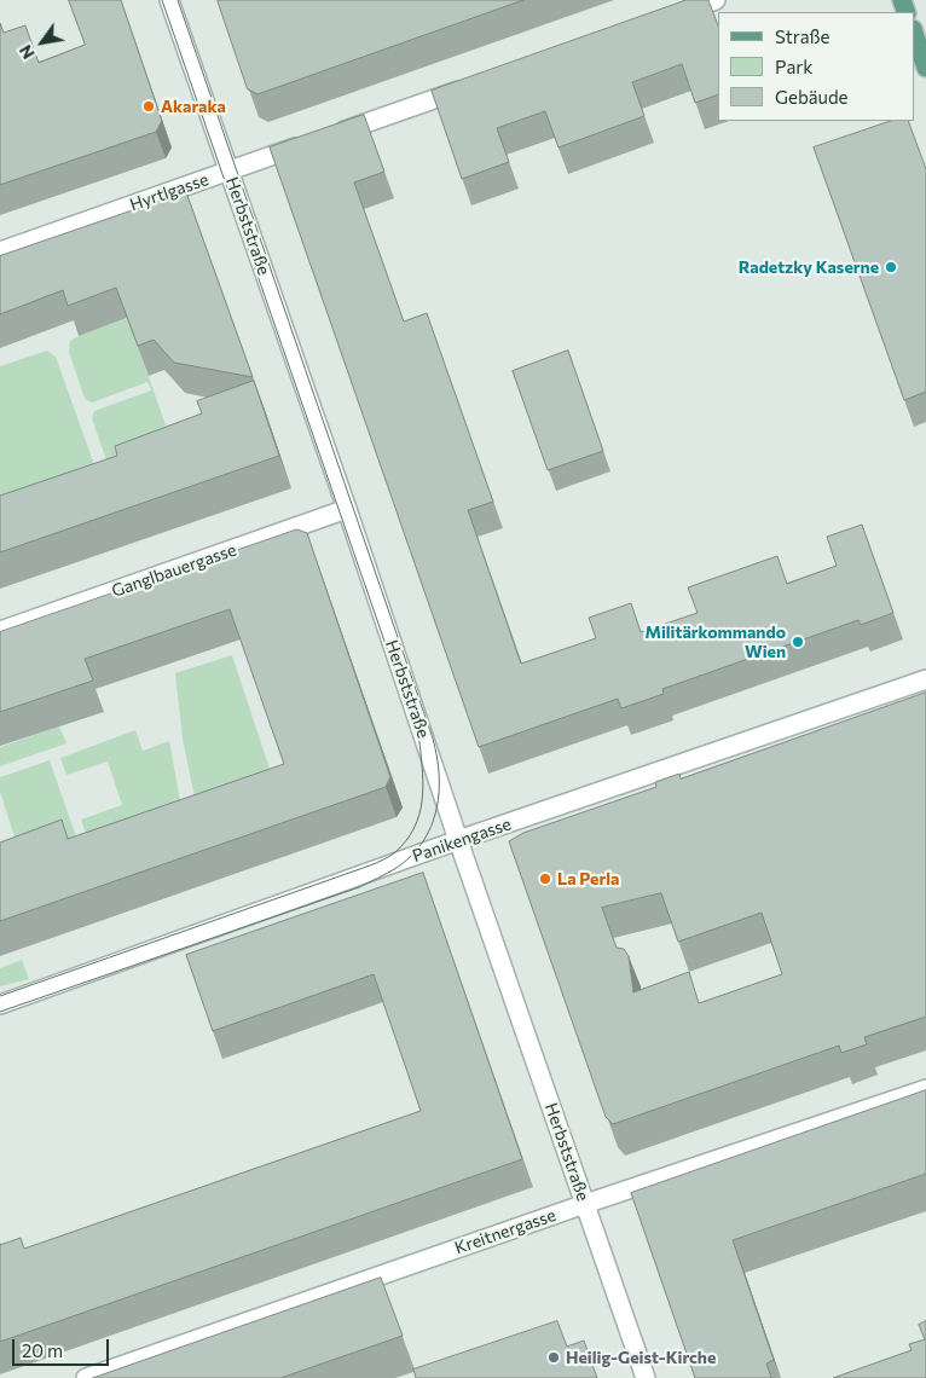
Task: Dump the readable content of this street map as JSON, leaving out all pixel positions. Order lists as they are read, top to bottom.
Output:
{
  "streets": {
    "street": [
      "Hyrtlgasse",
      "Herbststraße",
      "Ganglbauergasse",
      "Panikengasse",
      "Kreitnergasse"
    ]
  },
  "crossings": [
    ["Hyrtlgasse", "Herbststraße"],
    ["Herbststraße", "Ganglbauergasse"],
    ["Herbststraße", "Panikengasse"],
    ["Herbststraße", "Kreitnergasse"]
  ],
  "places": [
    "Akaraka",
    "Radetzky Kaserne",
    "Militärkommando Wien",
    "La Perla",
    "Heilig-Geist-Kirche"
  ],
  "legend": ["Straße", "Park", "Gebäude"],
  "scale_bar": "20 m",
  "north": "bottom left"
}
